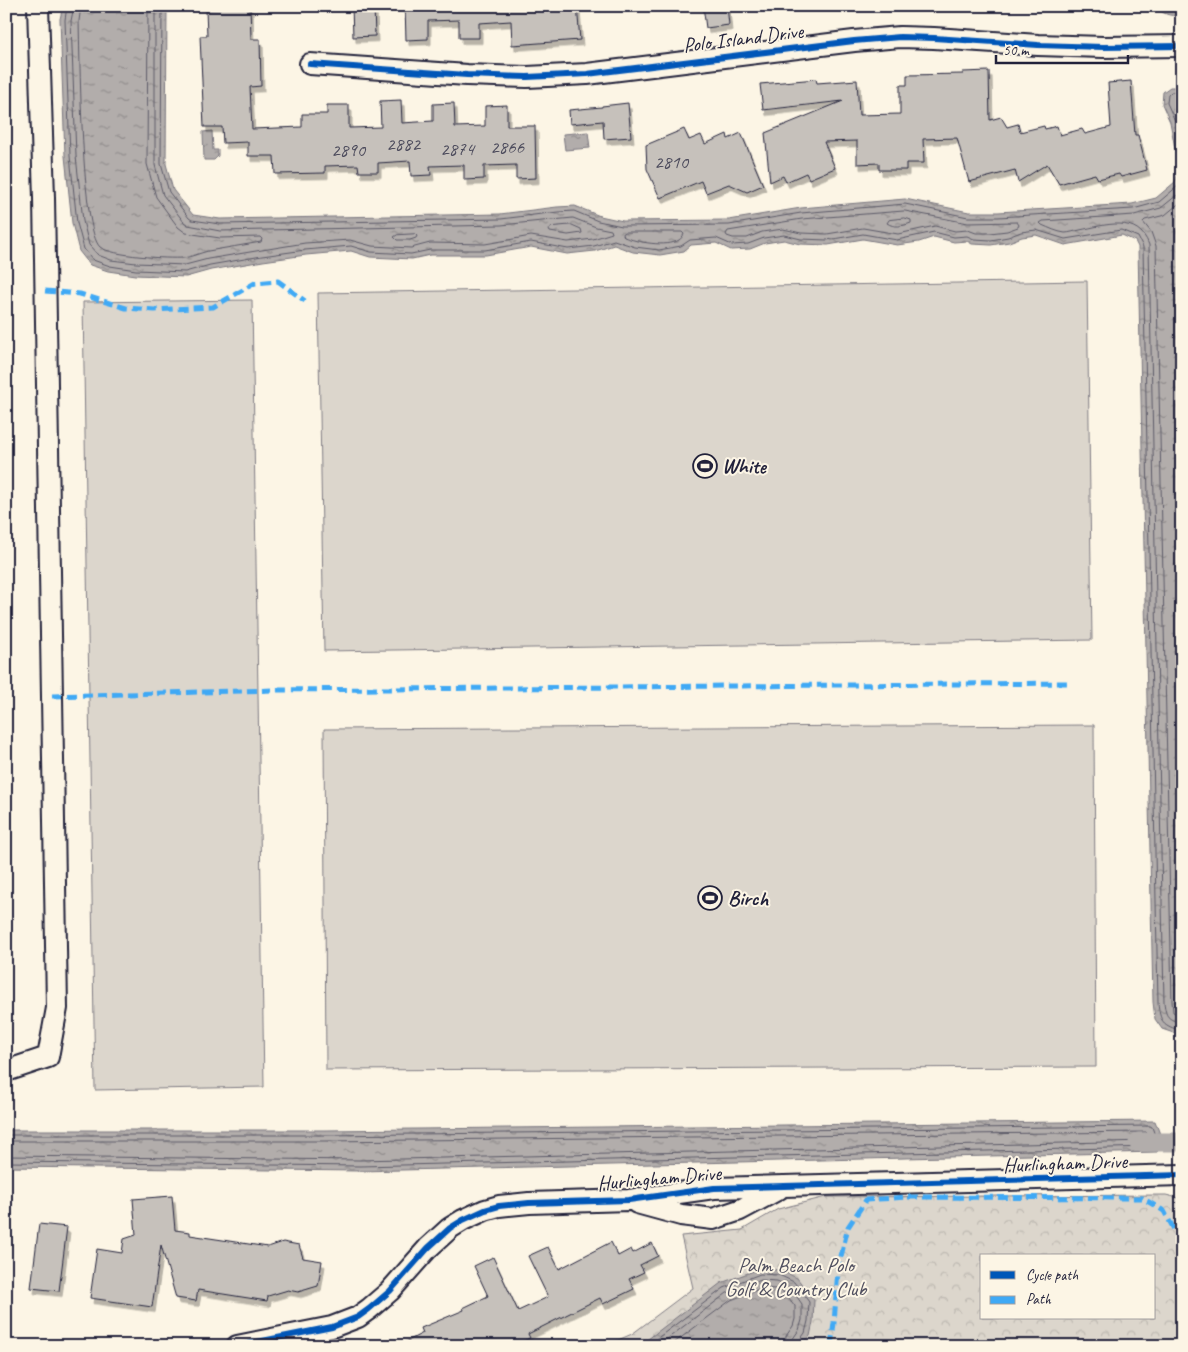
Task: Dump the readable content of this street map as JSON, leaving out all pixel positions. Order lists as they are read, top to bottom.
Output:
{
  "streets": {
    "street": ["Polo Island Drive", "Hurlingham Drive"]
  },
  "parks": ["Palm Beach Polo Golf & Country Club"],
  "places": {
    "sports": ["White", "Birch"]
  },
  "house_numbers": [
    "2882",
    "2866",
    "2874",
    "2890",
    "2810"
  ],
  "legend": ["Cycle path", "Path"],
  "scale_bar": "50 m"
}
